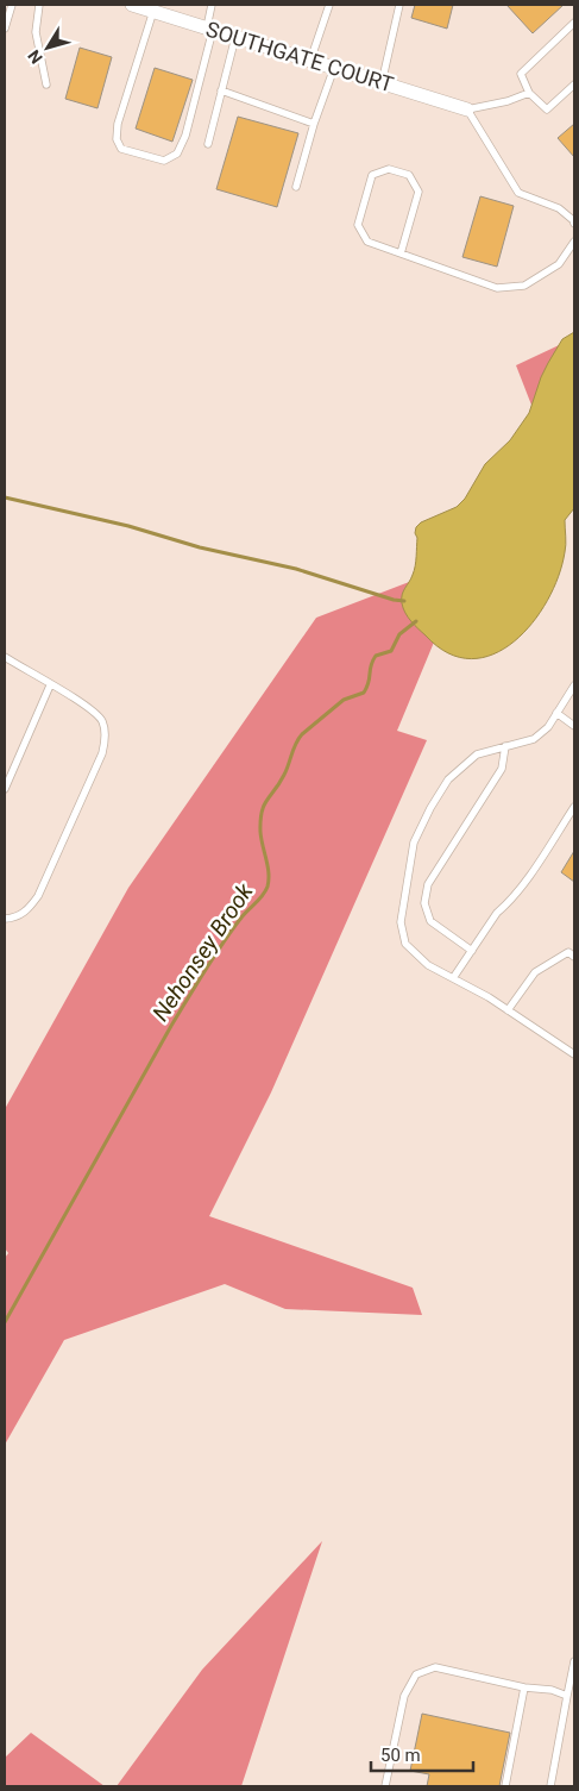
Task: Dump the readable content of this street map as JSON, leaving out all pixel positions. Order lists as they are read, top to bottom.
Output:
{
  "streets": {
    "street": ["SOUTHGATE COURT"]
  },
  "water": ["Nehonsey Brook"],
  "scale_bar": "50 m",
  "north": "bottom left"
}
